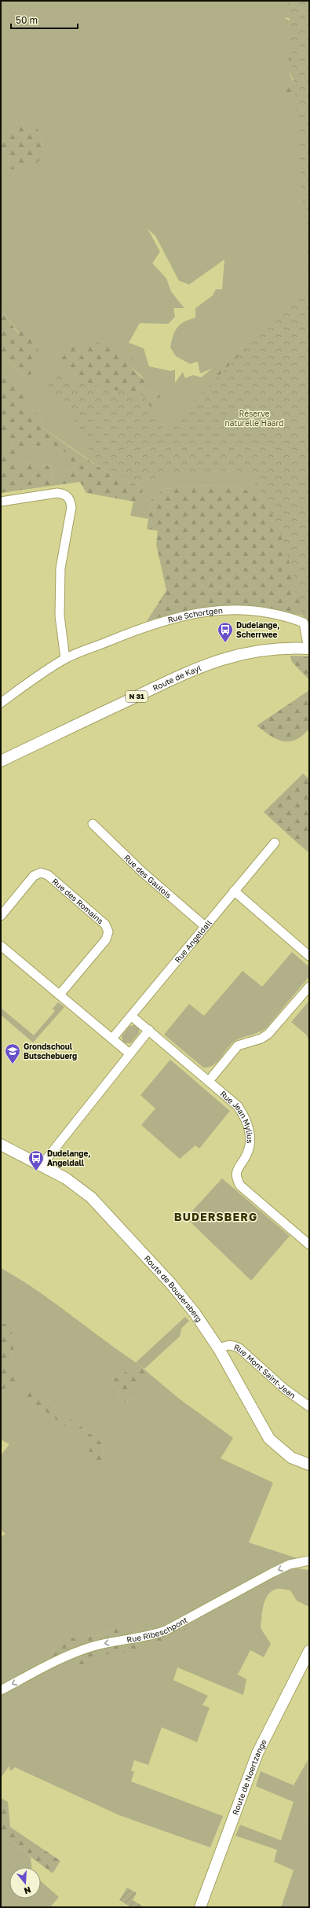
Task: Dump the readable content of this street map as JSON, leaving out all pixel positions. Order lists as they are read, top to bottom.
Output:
{
  "streets": {
    "main road": [
      "Route de Kayl",
      "N 31",
      "Route de Boudersberg",
      "Route de Noertzange"
    ],
    "street": [
      "Rue Schortgen",
      "Rue des Gaulois",
      "Rue des Romains",
      "Rue Angeldall",
      "Rue Jean Mylius",
      "Rue Mont Saint-Jean",
      "Rue Ribeschpont"
    ]
  },
  "crossings": [
    ["Rue Schortgen", "Route de Kayl"],
    ["Rue des Gaulois", "Rue Angeldall"],
    ["Rue Angeldall", "Rue Jean Mylius"],
    ["Route de Boudersberg", "Rue Mont Saint-Jean"]
  ],
  "one_way": ["Rue Ribeschpont"],
  "districts": ["BUDERSBERG"],
  "parks": ["Réserve naturelle Haard"],
  "places": {
    "bus stop": ["Dudelange, Scherrwee", "Dudelange, Angeldall"],
    "school or university": ["Grondschoul Butschebuerg"]
  },
  "scale_bar": "50 m",
  "north": "bottom"
}
